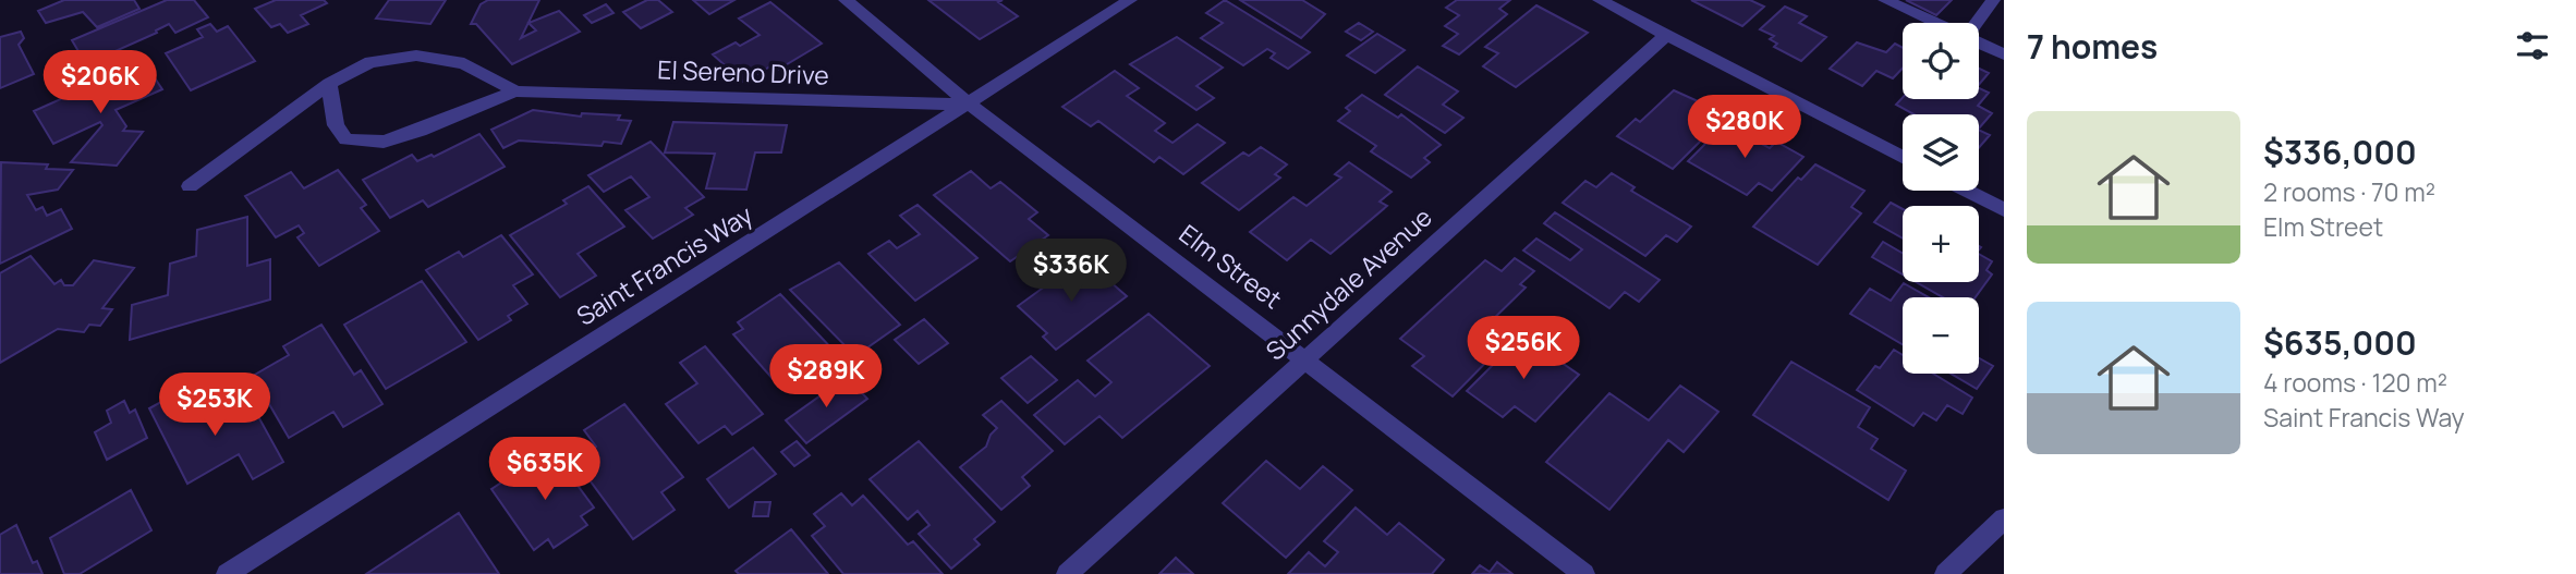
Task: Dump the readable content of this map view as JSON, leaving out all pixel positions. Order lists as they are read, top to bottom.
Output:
{
  "streets": {
    "street": [
      "El Sereno Drive",
      "Saint Francis Way",
      "Elm Street",
      "Sunnydale Avenue"
    ]
  },
  "crossings": [
    ["El Sereno Drive", "Saint Francis Way"],
    ["El Sereno Drive", "Elm Street"],
    ["Saint Francis Way", "Elm Street"],
    ["Elm Street", "Sunnydale Avenue"]
  ],
  "page": {
    "heading": "7 homes",
    "map_buttons": ["+", "−"],
    "price": [
      "$206K",
      "$280K",
      "$336K",
      "$256K",
      "$289K",
      "$253K",
      "$635K"
    ],
    "list": [
      {
        "name": "$336,000",
        "note": "2 rooms · 70 m² · Elm Street"
      },
      {
        "name": "$635,000",
        "note": "4 rooms · 120 m² · Saint Francis Way"
      }
    ]
  }
}
